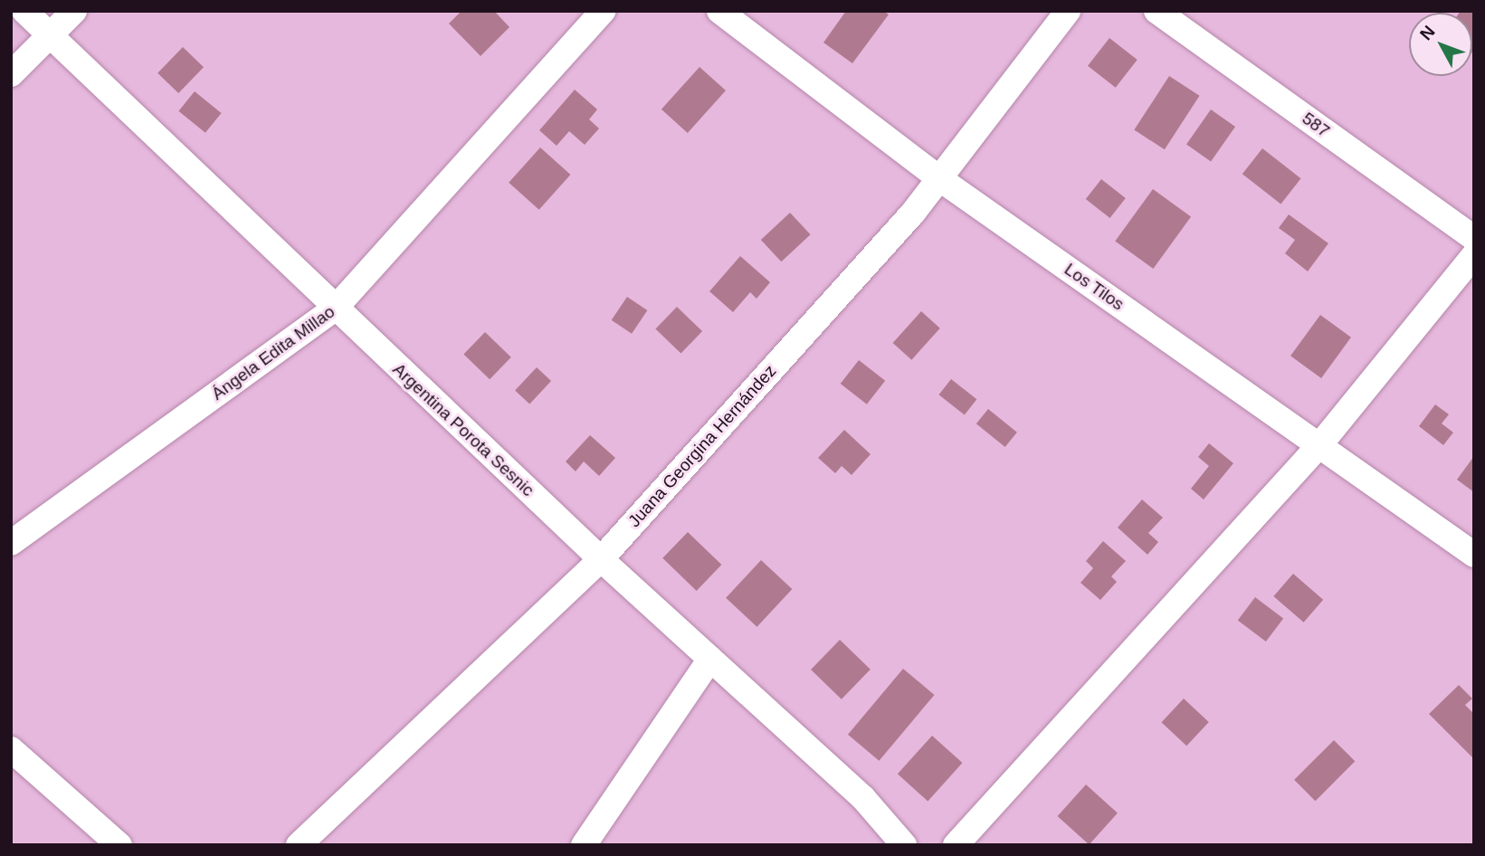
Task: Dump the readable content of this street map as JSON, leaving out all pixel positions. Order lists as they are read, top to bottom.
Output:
{
  "streets": {
    "street": [
      "587",
      "Los Tilos",
      "Ángela Edita Millao",
      "Argentina Porota Sesnic",
      "Juana Georgina Hernández"
    ]
  },
  "crossings": [
    ["Los Tilos", "Juana Georgina Hernández"],
    ["Ángela Edita Millao", "Argentina Porota Sesnic"],
    ["Argentina Porota Sesnic", "Juana Georgina Hernández"]
  ],
  "north": "top left"
}
